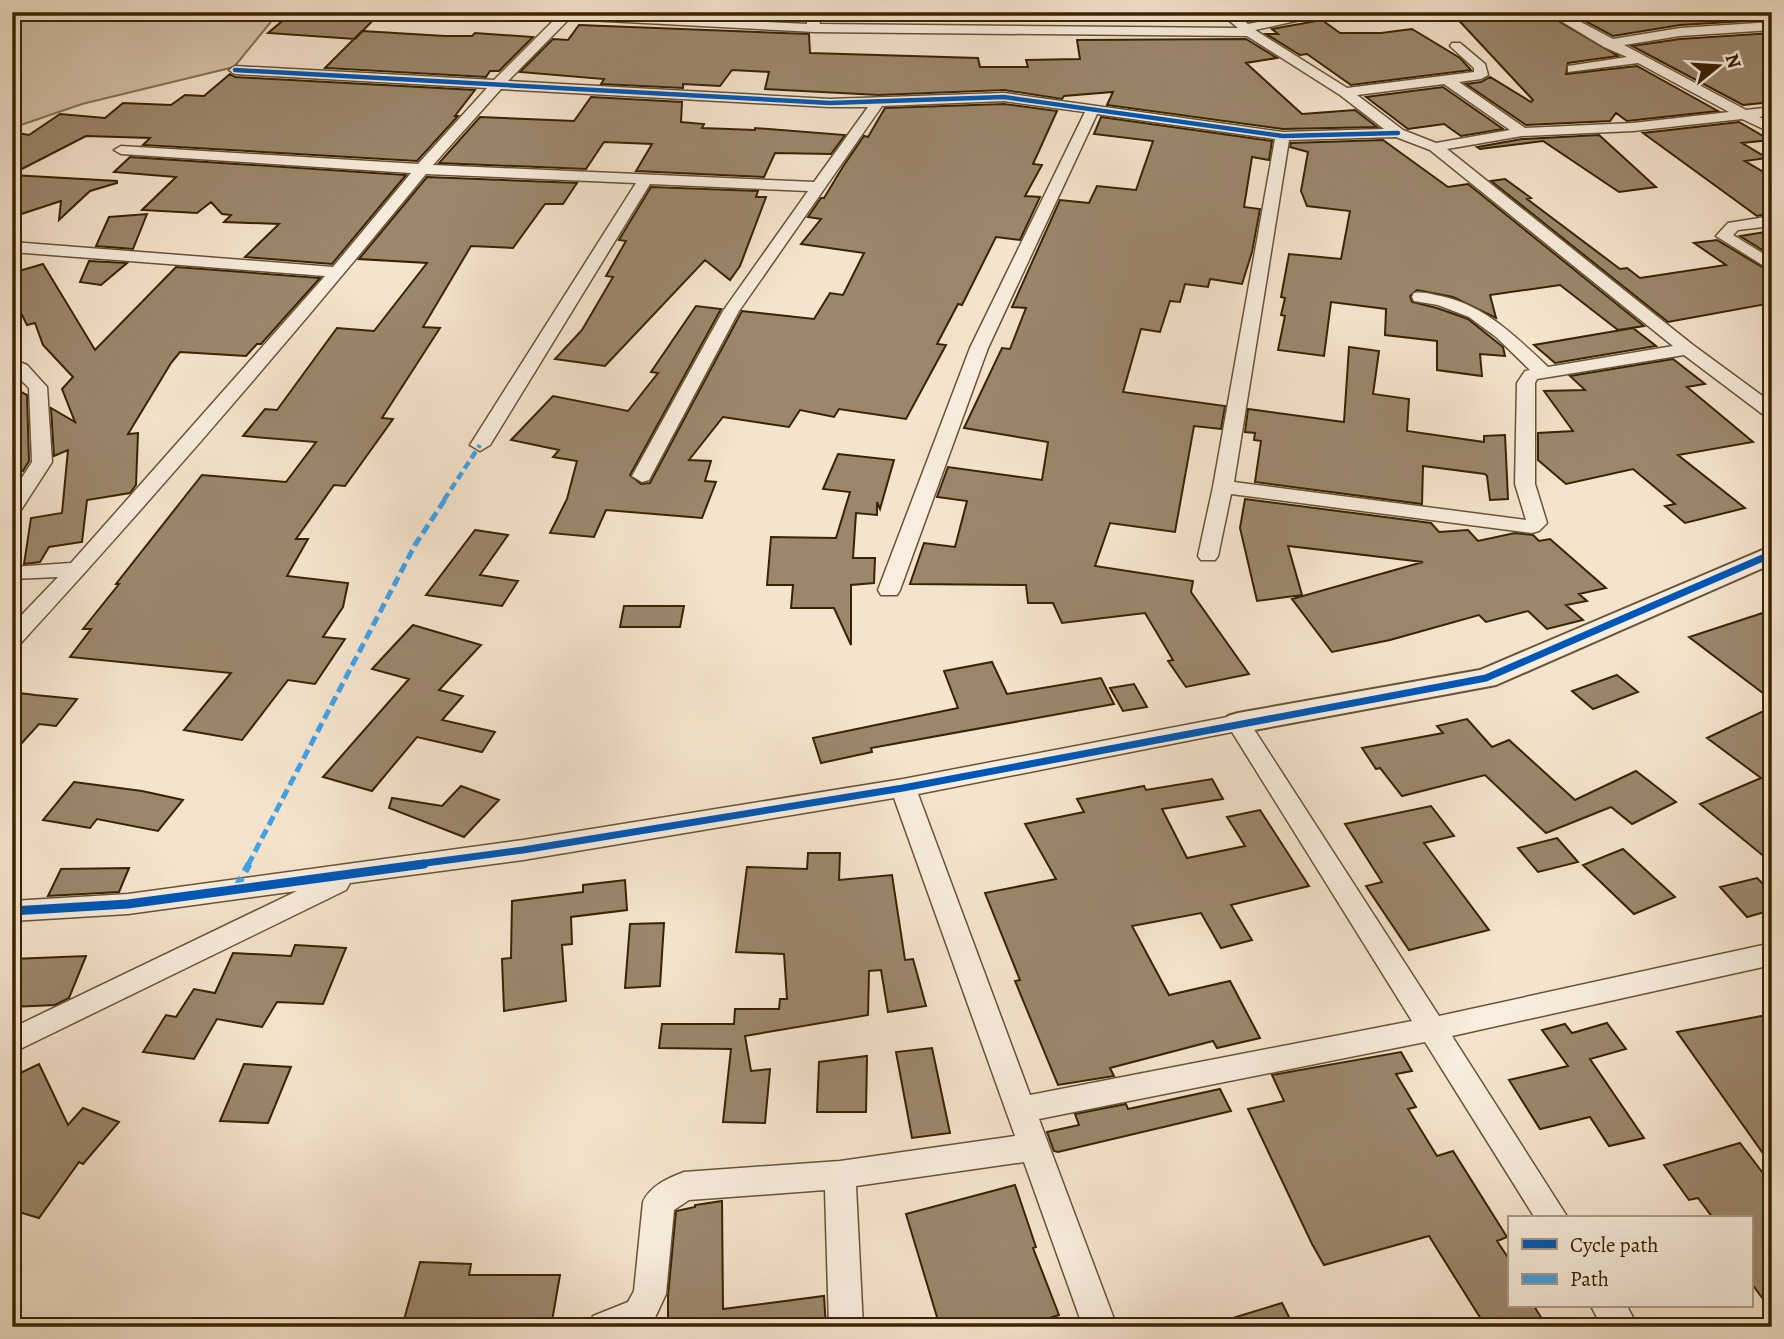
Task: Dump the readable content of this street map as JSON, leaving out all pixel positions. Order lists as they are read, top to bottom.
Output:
{
  "legend": ["Cycle path", "Path"],
  "north": "right"
}
